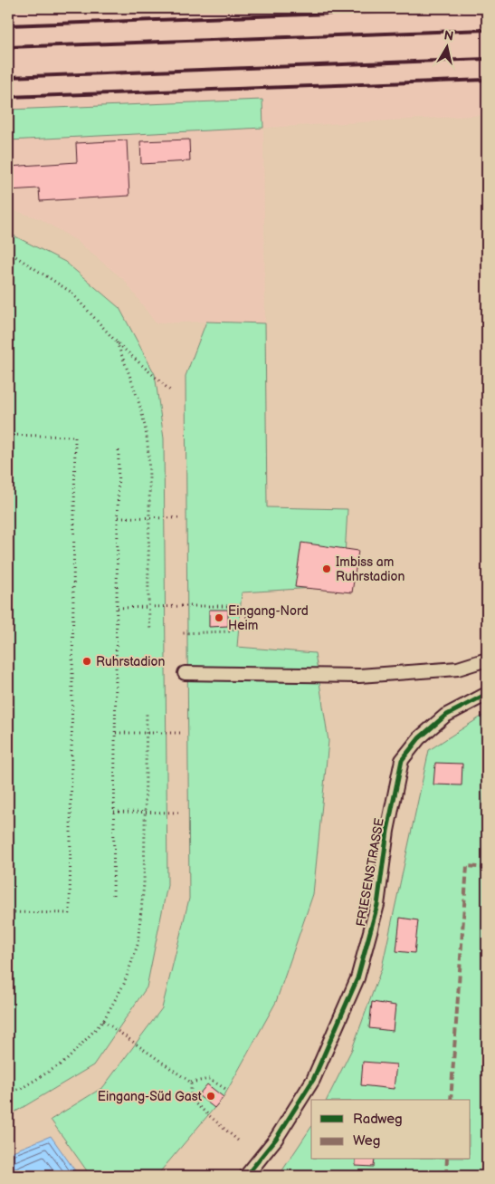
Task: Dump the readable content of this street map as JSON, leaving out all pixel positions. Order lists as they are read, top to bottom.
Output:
{
  "streets": {
    "lane": ["FRIESENSTRASSE"]
  },
  "places": [
    "Imbiss am Ruhrstadion",
    "Eingang-Nord Heim",
    "Ruhrstadion",
    "Eingang-Süd Gast"
  ],
  "legend": ["Radweg", "Weg"],
  "north": "top"
}
